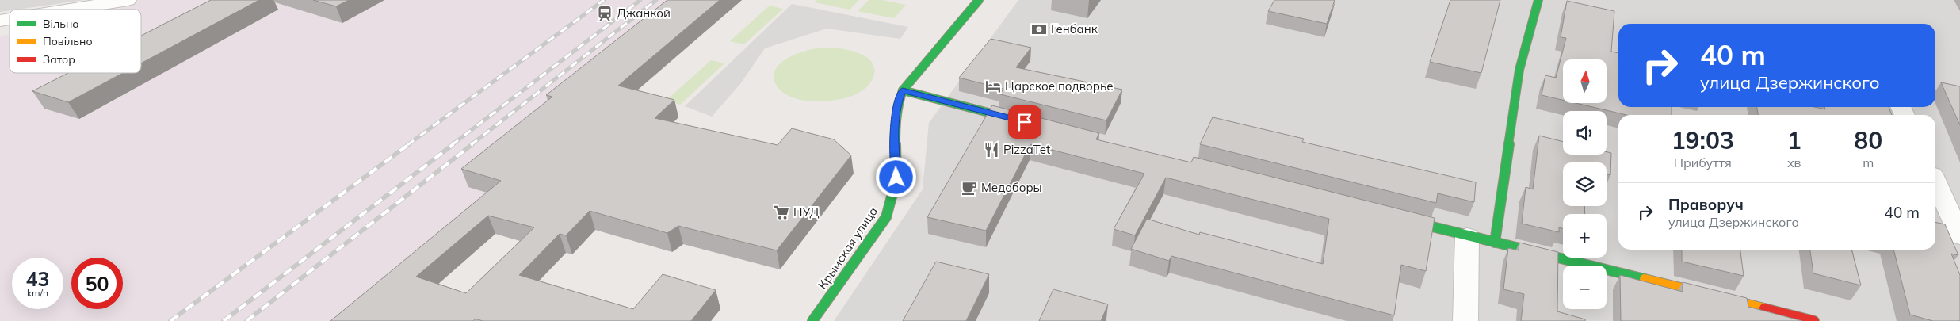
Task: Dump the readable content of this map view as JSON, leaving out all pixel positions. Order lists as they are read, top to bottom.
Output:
{
  "streets": {
    "street": ["Крымская улица"]
  },
  "places": {
    "station": ["Джанкой"],
    "bank": ["Генбанк"],
    "hotel": ["Царское подворье"],
    "restaurant": ["PizzaTet"],
    "cafe": ["Медоборы"],
    "supermarket": ["ПУД"]
  },
  "legend": ["Вільно", "Повільно", "Затор"],
  "north": "top",
  "page": {
    "turn": ["40 m", "улица Дзержинского"],
    "map_buttons": ["+", "−"],
    "eta": [
      "19:03",
      "Прибуття",
      "1",
      "хв",
      "80",
      "m"
    ],
    "list": [
      {
        "name": "Праворуч",
        "note": "улица Дзержинского",
        "value": "40 m"
      }
    ],
    "speed": "43 km/h",
    "limit": "50"
  }
}
